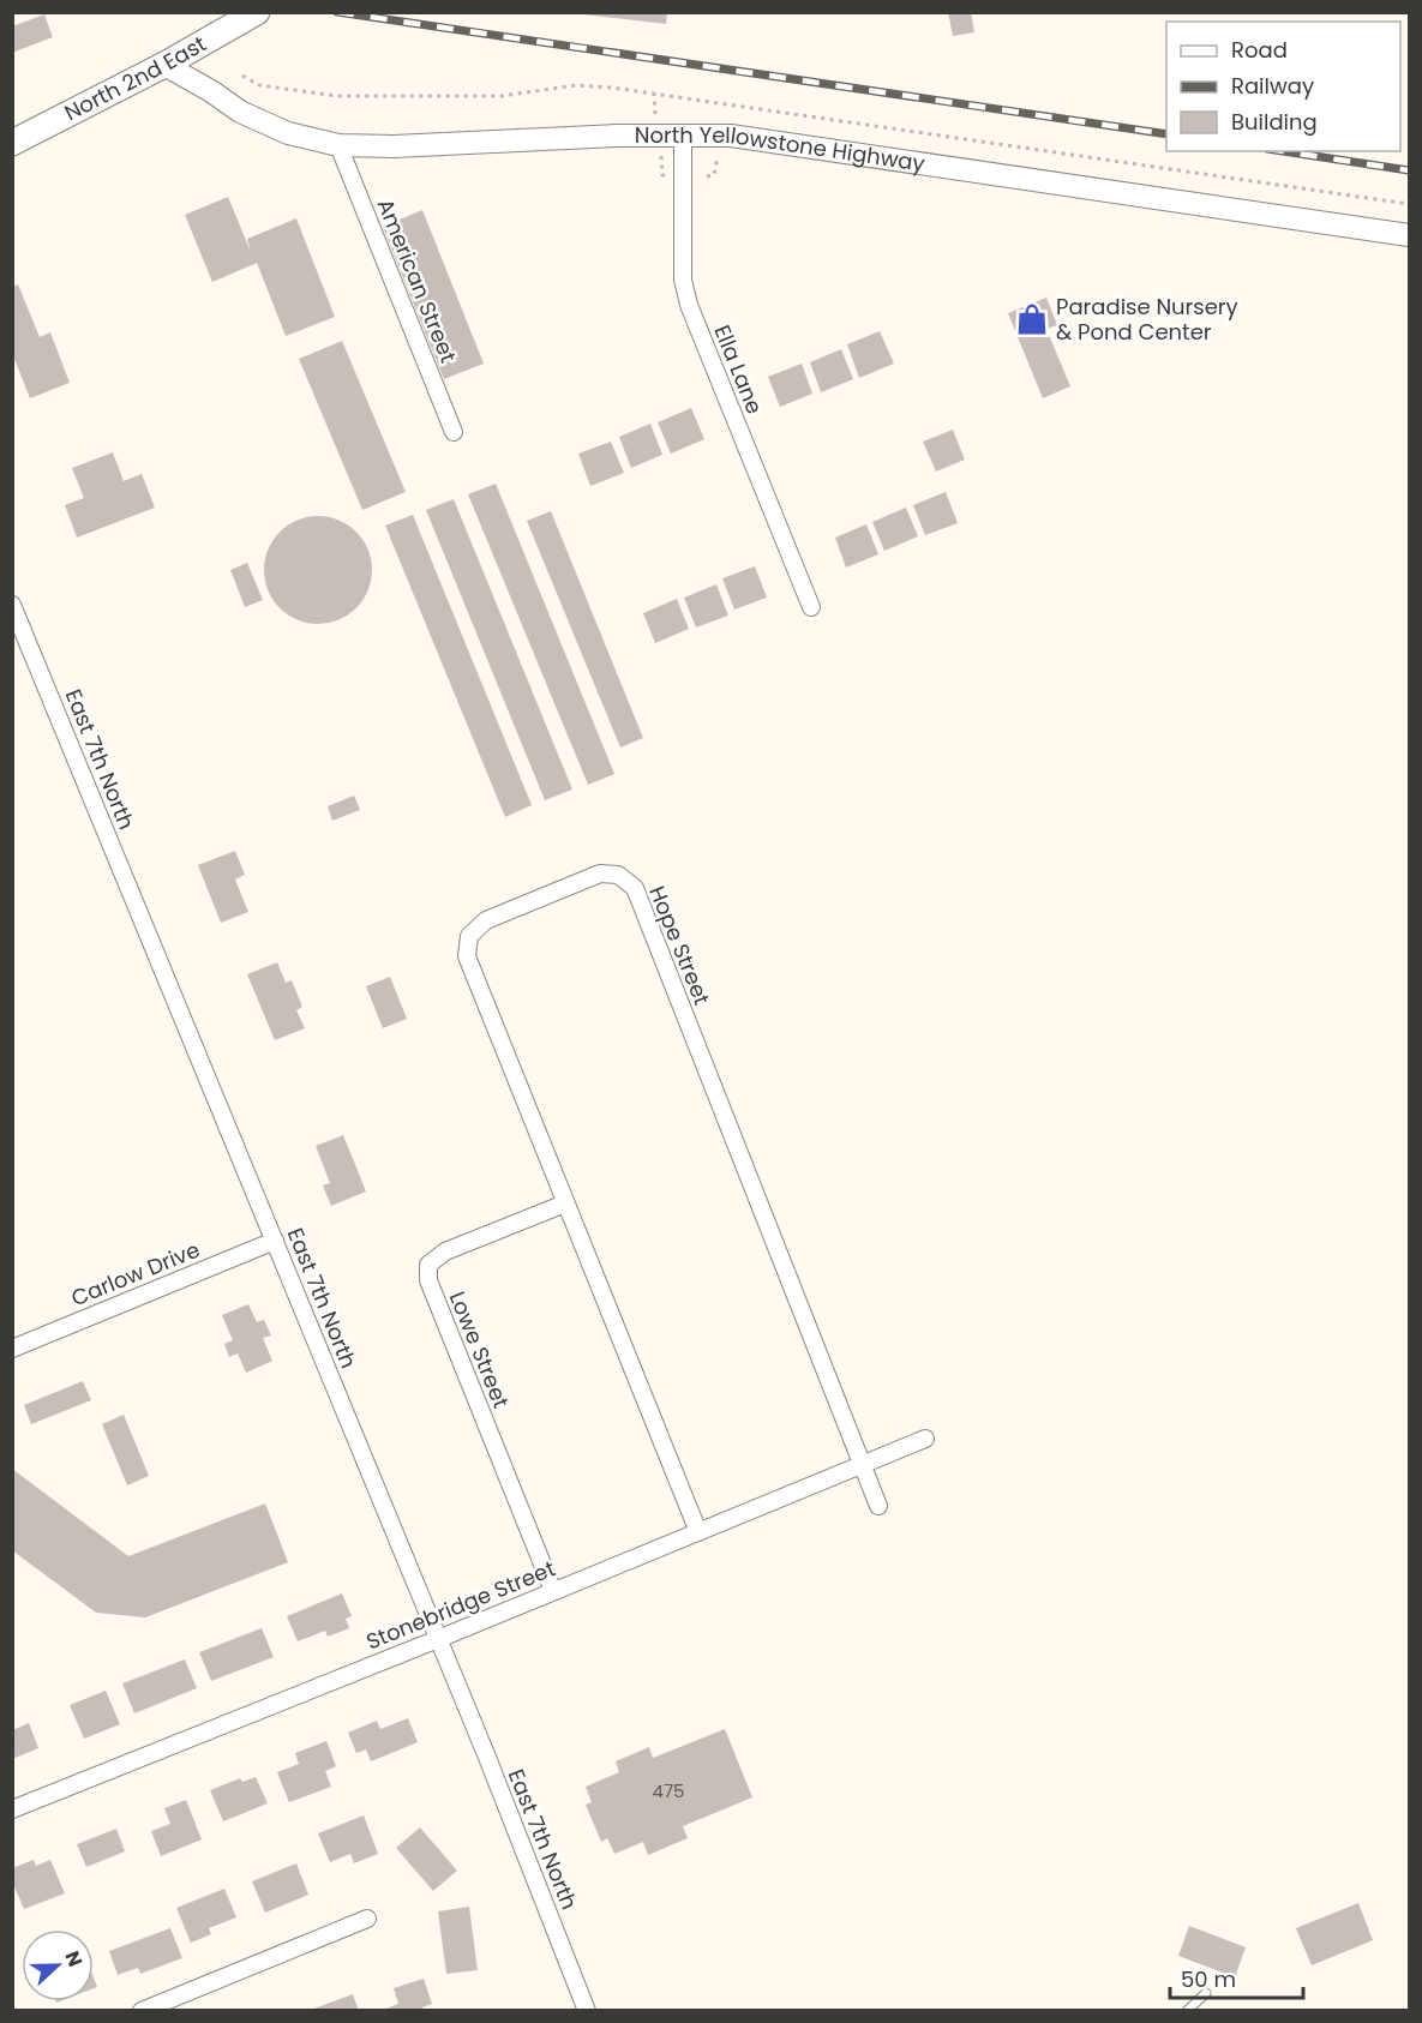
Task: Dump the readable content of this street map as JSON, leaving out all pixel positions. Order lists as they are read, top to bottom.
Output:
{
  "streets": {
    "main road": ["North 2nd East", "North Yellowstone Highway"],
    "street": [
      "American Street",
      "Ella Lane",
      "East 7th North",
      "Hope Street",
      "Carlow Drive",
      "Lowe Street",
      "Stonebridge Street"
    ]
  },
  "crossings": [
    ["North 2nd East", "North Yellowstone Highway"],
    ["North Yellowstone Highway", "American Street"],
    ["North Yellowstone Highway", "Ella Lane"],
    ["East 7th North", "Carlow Drive"],
    ["East 7th North", "Stonebridge Street"],
    ["Hope Street", "Lowe Street"],
    ["Hope Street", "Stonebridge Street"],
    ["Lowe Street", "Stonebridge Street"]
  ],
  "places": {
    "shop": ["Paradise Nursery & Pond Center"]
  },
  "house_numbers": ["475"],
  "legend": ["Road", "Railway", "Building"],
  "scale_bar": "50 m",
  "north": "right"
}
